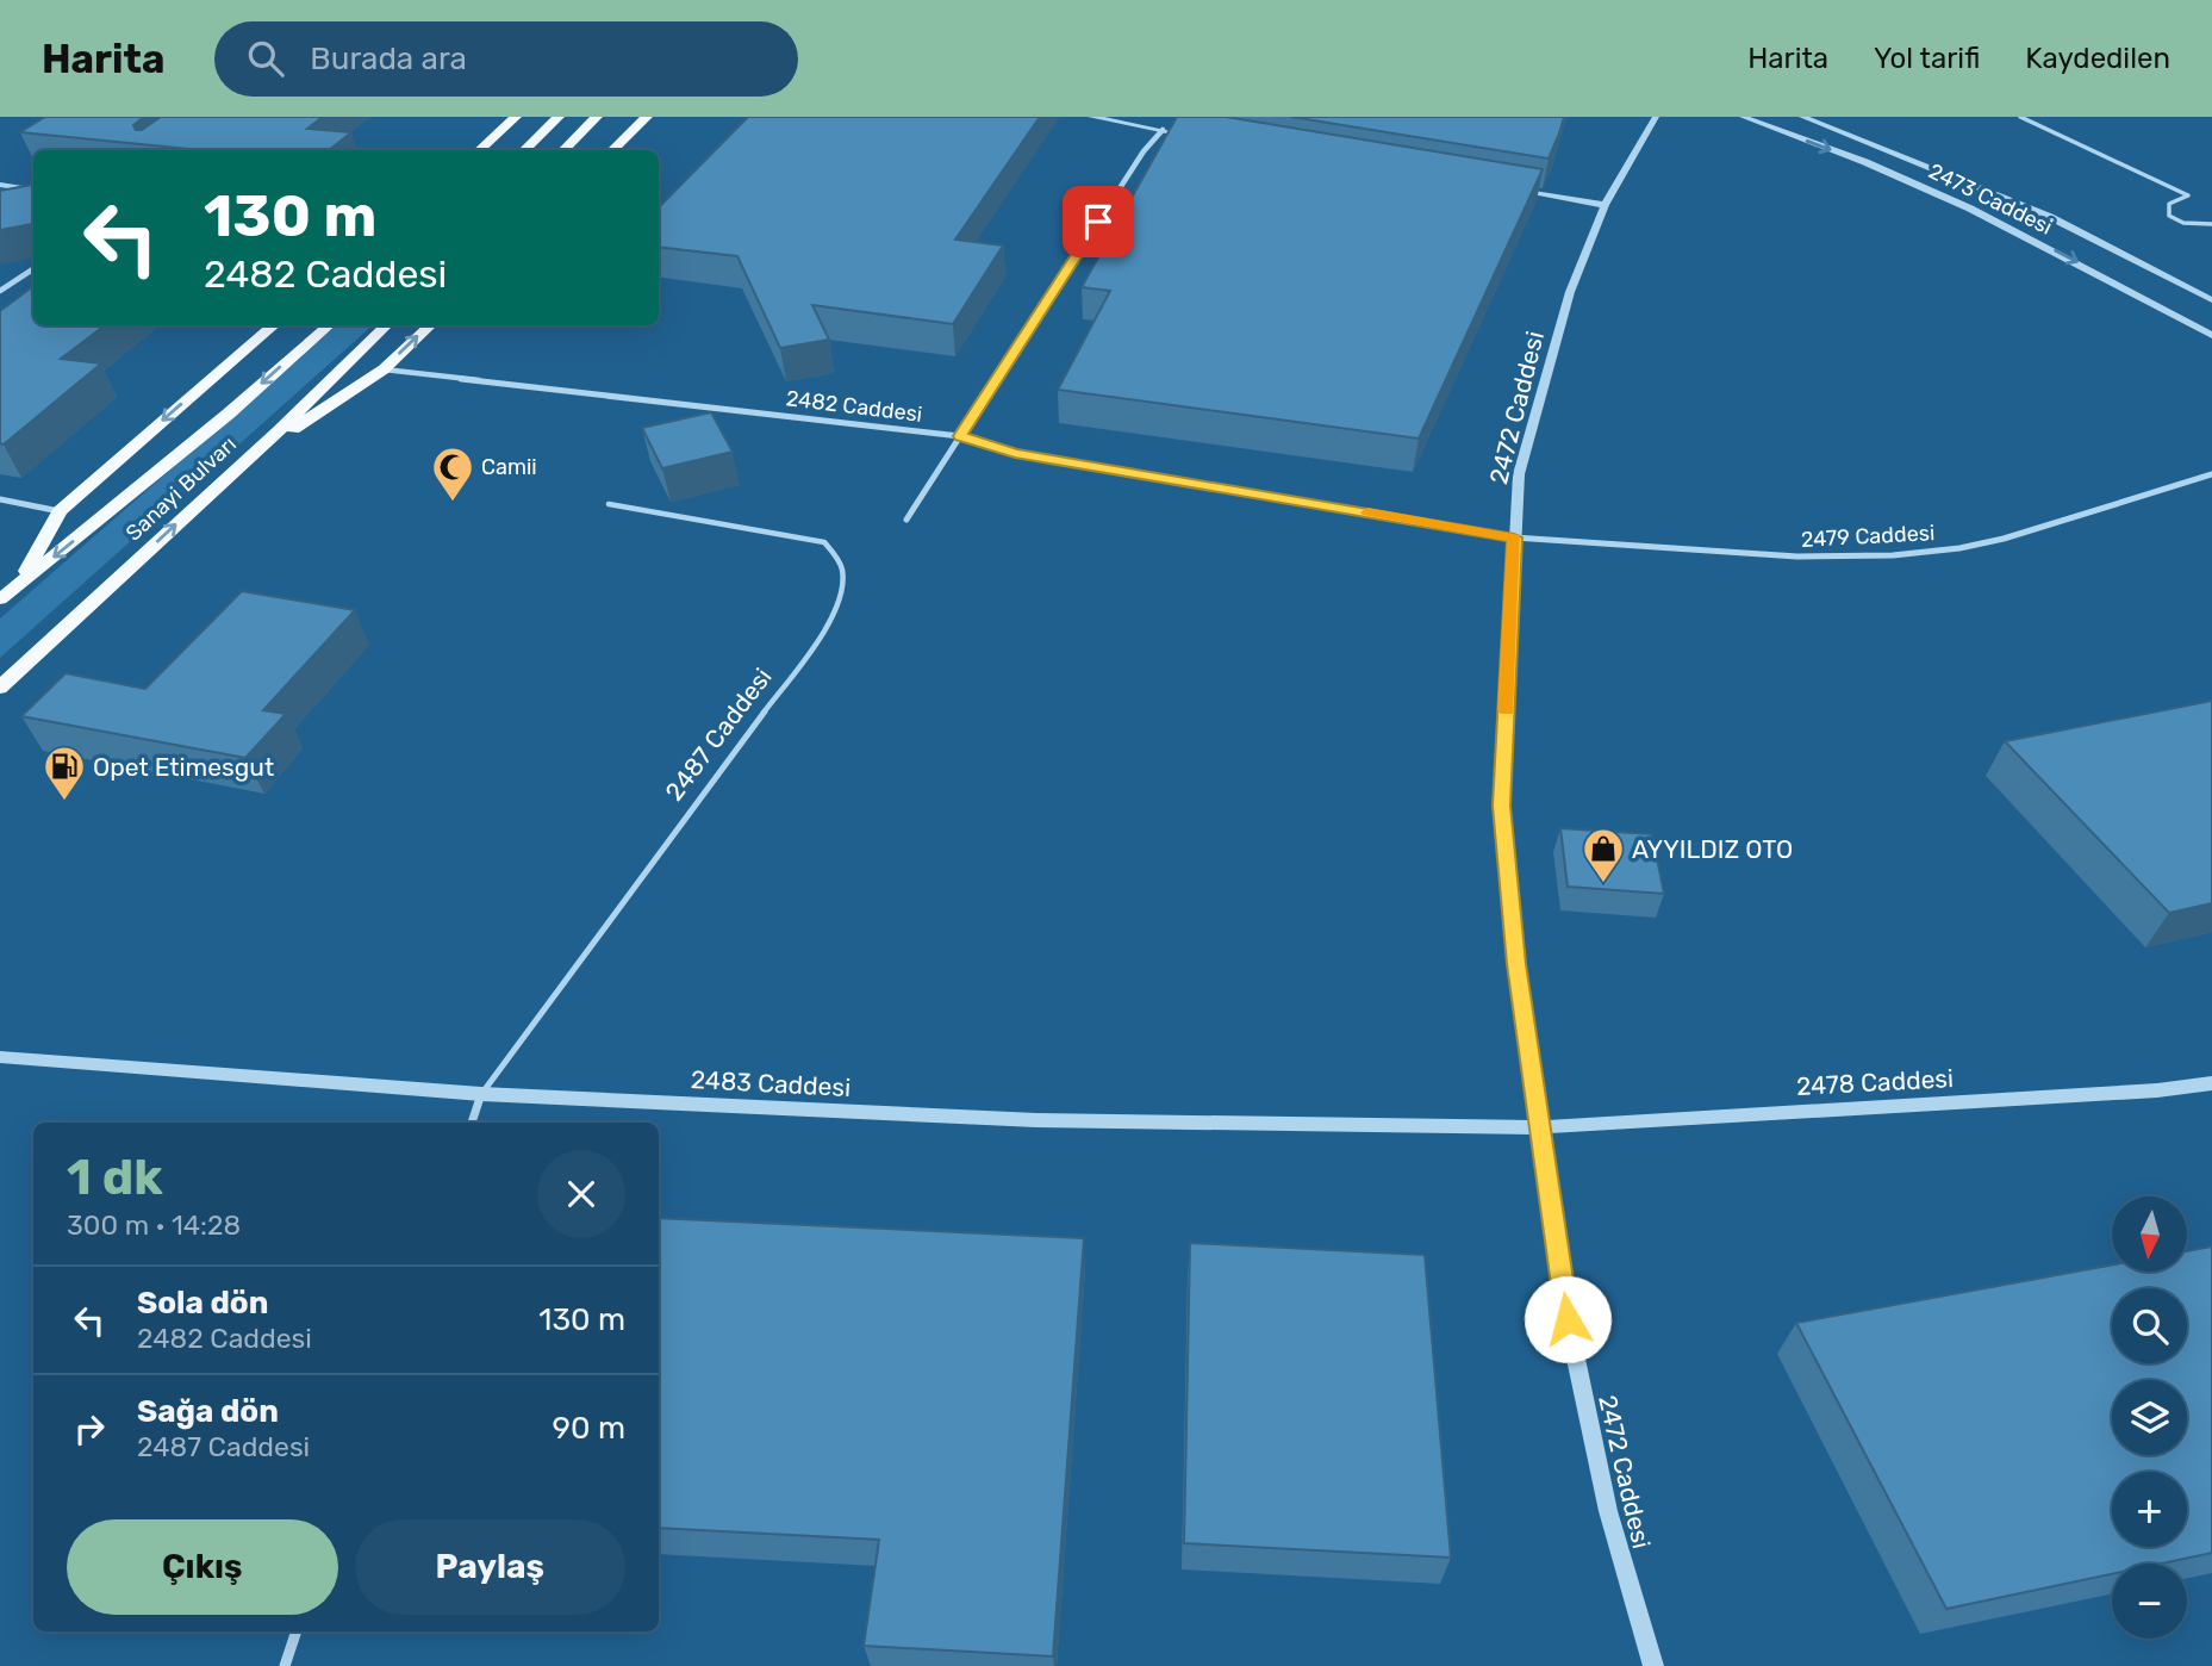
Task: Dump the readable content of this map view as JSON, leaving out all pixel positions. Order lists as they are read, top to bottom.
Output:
{
  "streets": {
    "main road": ["Sanayi Bulvarı"],
    "street": [
      "2473 Caddesi",
      "2482 Caddesi",
      "2472 Caddesi",
      "2479 Caddesi",
      "2487 Caddesi",
      "2478 Caddesi",
      "2483 Caddesi"
    ]
  },
  "crossings": [
    ["2482 Caddesi", "2472 Caddesi"],
    ["2482 Caddesi", "2479 Caddesi"],
    ["2472 Caddesi", "2479 Caddesi"],
    ["2472 Caddesi", "2478 Caddesi"],
    ["2472 Caddesi", "2483 Caddesi"],
    ["2487 Caddesi", "2483 Caddesi"],
    ["2478 Caddesi", "2483 Caddesi"]
  ],
  "places": {
    "mosque": ["Camii"],
    "fuel station": ["Opet Etimesgut"],
    "shop": ["AYYILDIZ OTO"]
  },
  "north": "bottom",
  "page": {
    "header": "Harita",
    "search": "Burada ara",
    "nav": ["Harita", "Yol tarifi", "Kaydedilen"],
    "turn": ["130 m", "2482 Caddesi"],
    "heading": ["1 dk", "300 m · 14:28"],
    "map_buttons": ["+", "−"],
    "list": [
      {
        "name": "Sola dön",
        "note": "2482 Caddesi",
        "value": "130 m"
      },
      {
        "name": "Sağa dön",
        "note": "2487 Caddesi",
        "value": "90 m"
      }
    ],
    "buttons": ["Çıkış", "Paylaş"]
  }
}
